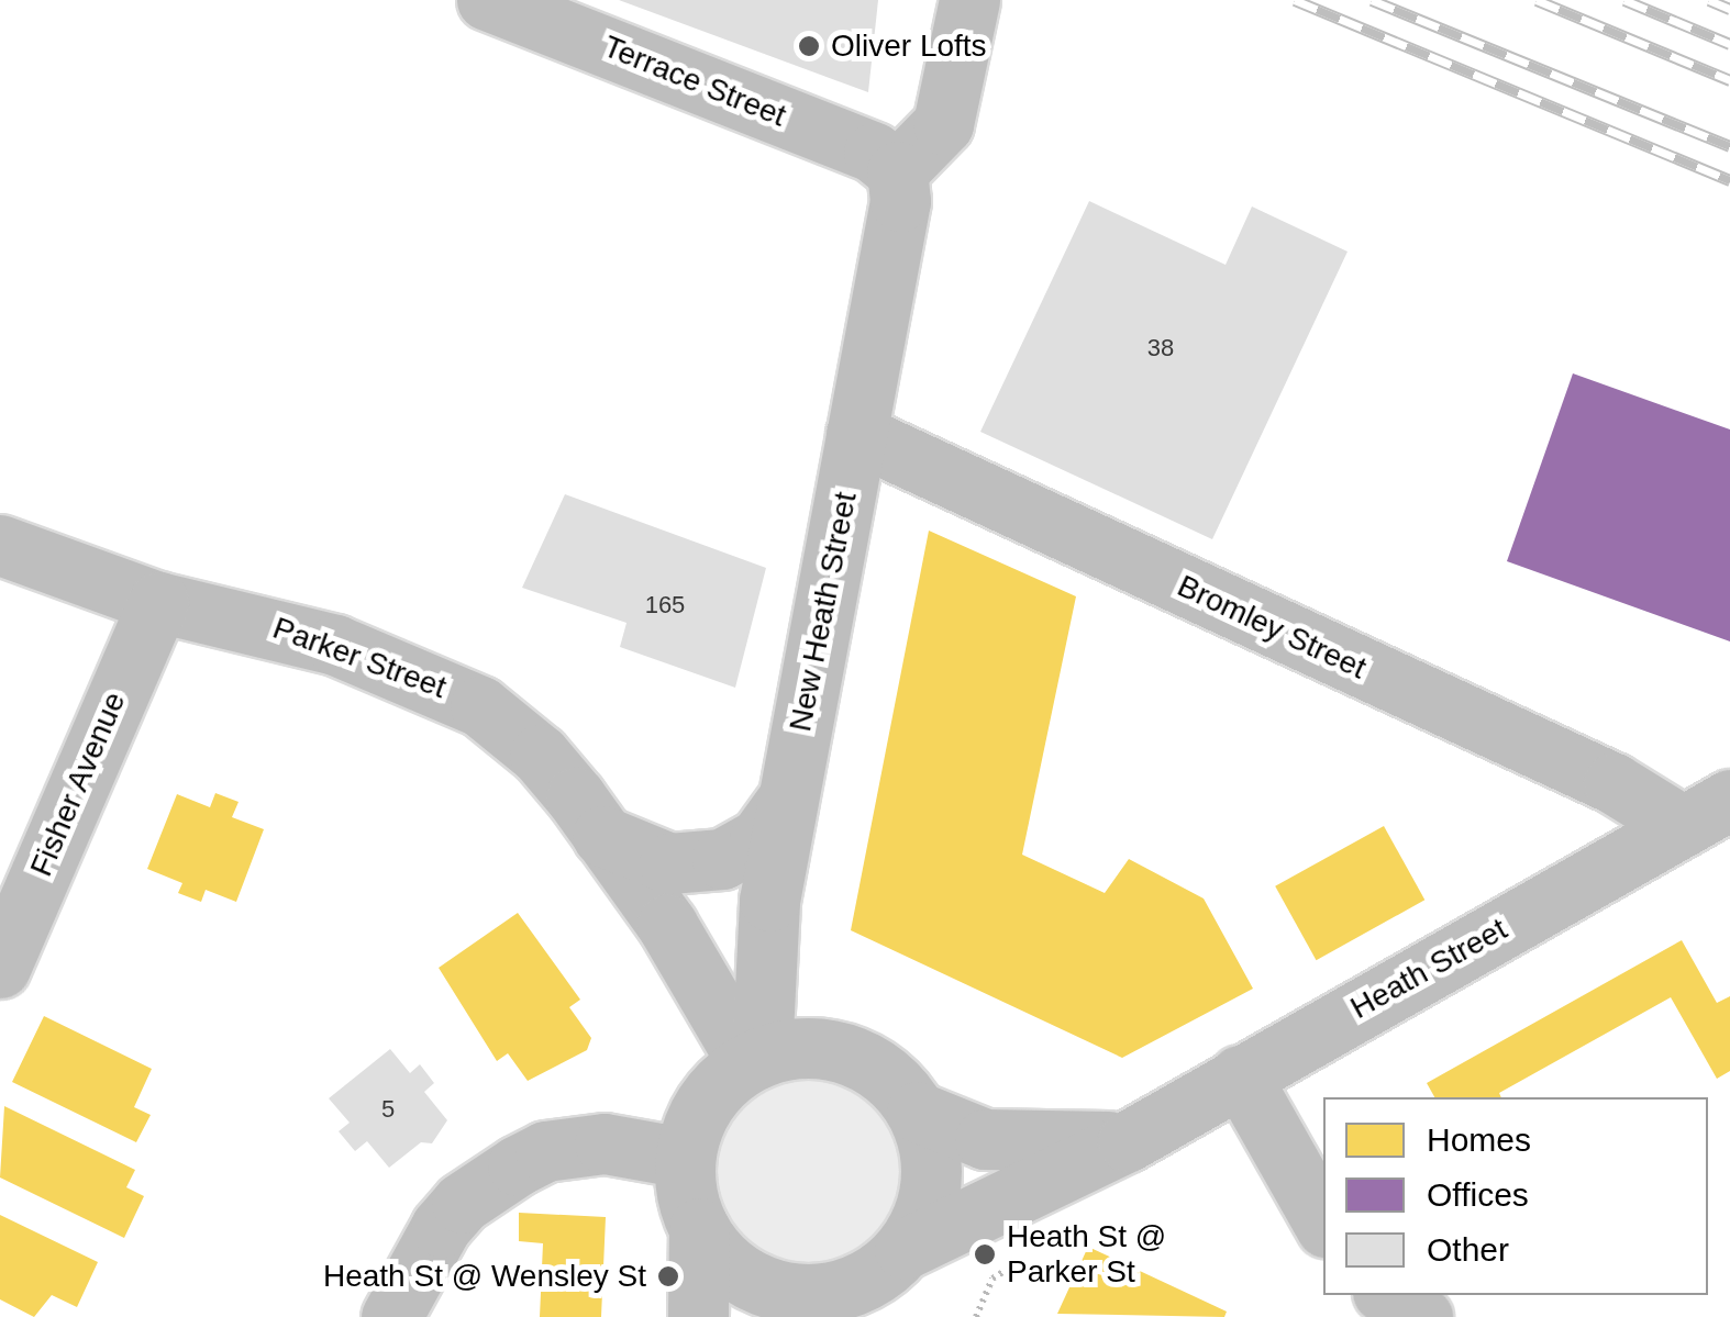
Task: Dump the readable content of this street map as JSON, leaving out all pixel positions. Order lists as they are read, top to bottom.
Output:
{
  "streets": {
    "street": [
      "Terrace Street",
      "New Heath Street",
      "Bromley Street",
      "Parker Street",
      "Fisher Avenue",
      "Heath Street"
    ]
  },
  "crossings": [
    ["Terrace Street", "New Heath Street"],
    ["New Heath Street", "Bromley Street"],
    ["New Heath Street", "Parker Street"],
    ["New Heath Street", "Heath Street"],
    ["Bromley Street", "Heath Street"],
    ["Parker Street", "Fisher Avenue"],
    ["Parker Street", "Heath Street"]
  ],
  "places": ["Oliver Lofts", "Heath St @ Parker St", "Heath St @ Wensley St"],
  "house_numbers": ["38", "165", "5"],
  "legend": ["Homes", "Offices", "Other"]
}
